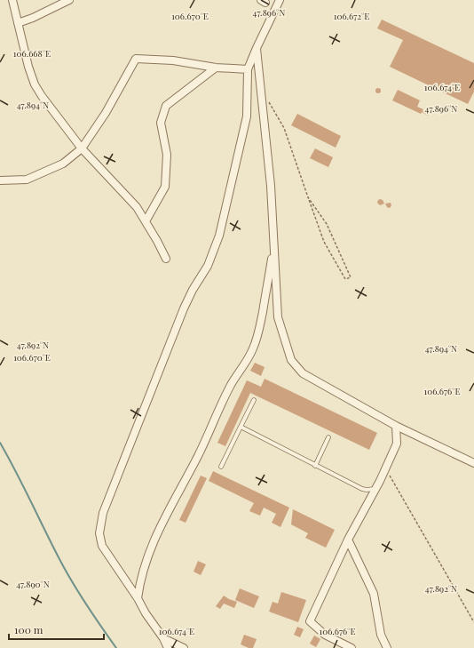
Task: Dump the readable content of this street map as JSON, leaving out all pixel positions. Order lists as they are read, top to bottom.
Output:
{
  "scale_bar": "100 m",
  "coordinates": [
    "47.896°N",
    "106.670°E",
    "106.672°E",
    "106.668°E",
    "106.674°E",
    "47.894°N",
    "47.892°N",
    "106.676°E",
    "47.890°N"
  ]
}
